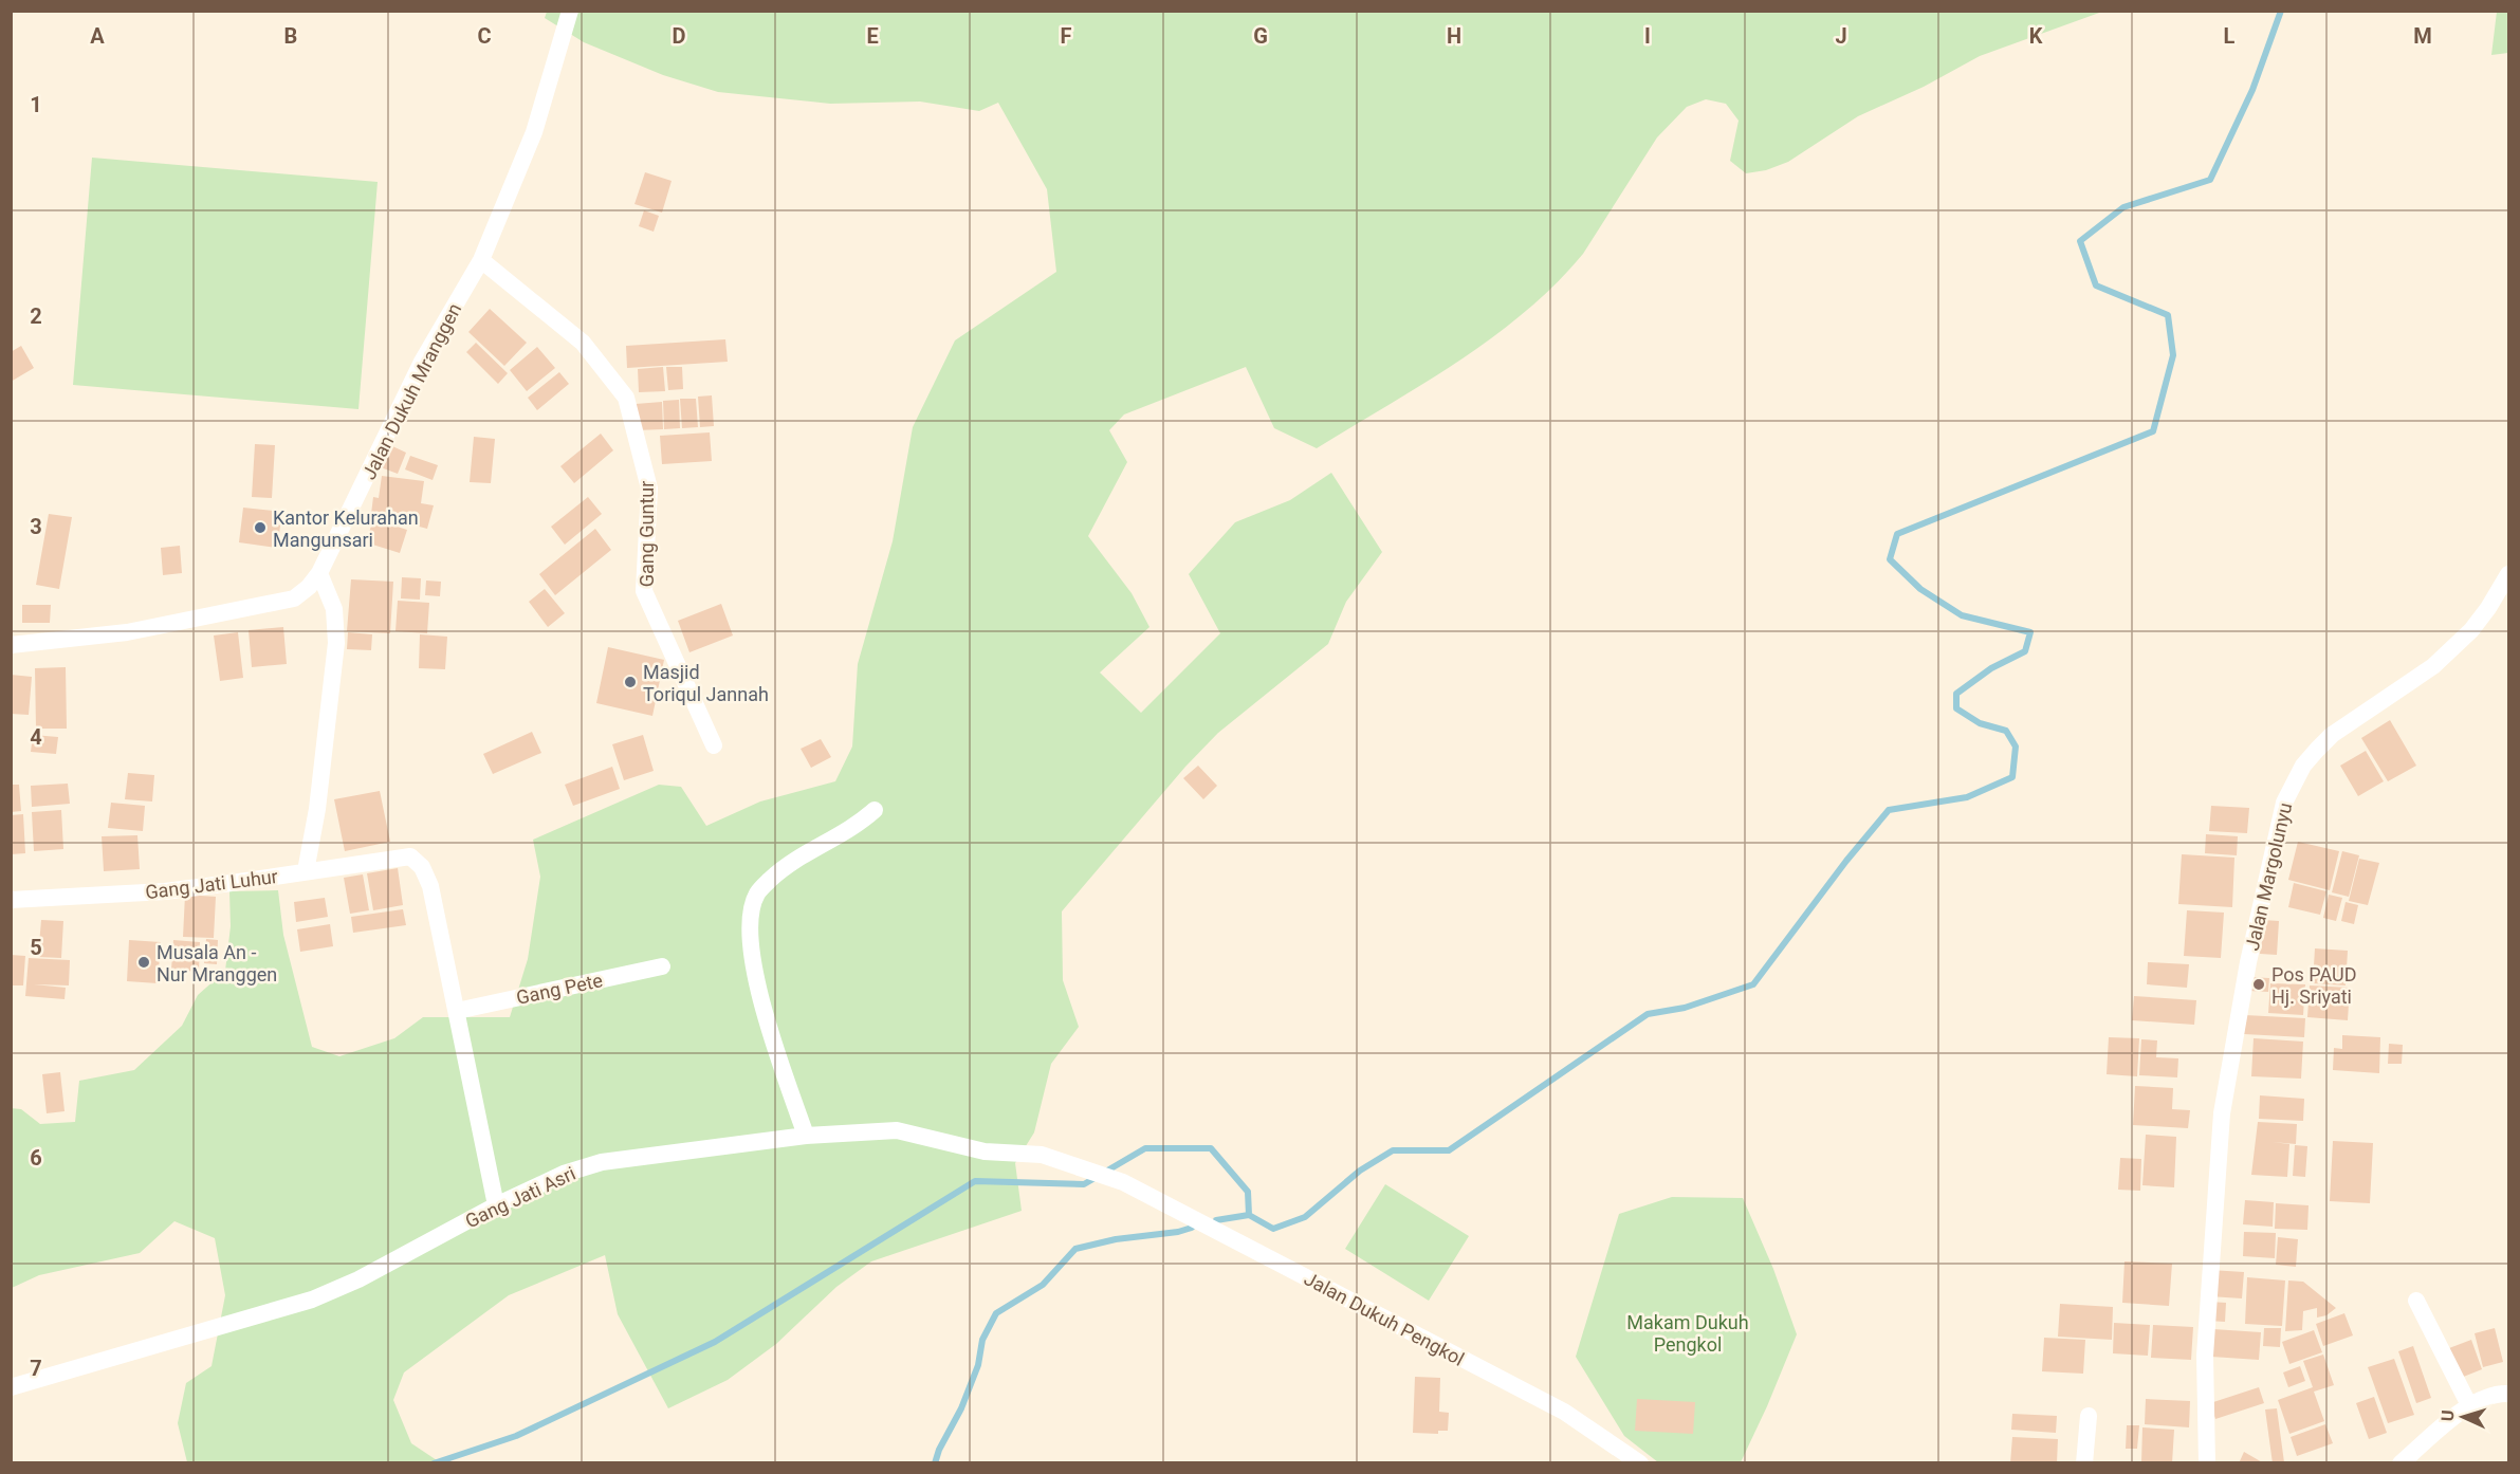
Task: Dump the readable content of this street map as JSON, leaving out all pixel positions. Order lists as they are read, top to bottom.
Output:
{
  "streets": {
    "street": [
      "Jalan Dukuh Mranggen",
      "Gang Guntur",
      "Jalan Margolunyu",
      "Gang Jati Luhur",
      "Gang Pete",
      "Gang Jati Asri",
      "Jalan Dukuh Pengkol"
    ]
  },
  "crossings": [
    ["Jalan Dukuh Mranggen", "Gang Guntur"],
    ["Gang Jati Luhur", "Gang Pete"],
    ["Gang Jati Asri", "Jalan Dukuh Pengkol"]
  ],
  "parks": ["Makam Dukuh Pengkol"],
  "places": [
    "Kantor Kelurahan Mangunsari",
    "Masjid Toriqul Jannah",
    "Musala An - Nur Mranggen",
    "Pos PAUD Hj. Sriyati"
  ],
  "north": "left",
  "grid": {
    "columns": [
      "A",
      "B",
      "C",
      "D",
      "E",
      "F",
      "G",
      "H",
      "I",
      "J",
      "K",
      "L",
      "M"
    ],
    "rows": [
      "1",
      "2",
      "3",
      "4",
      "5",
      "6",
      "7"
    ]
  }
}
